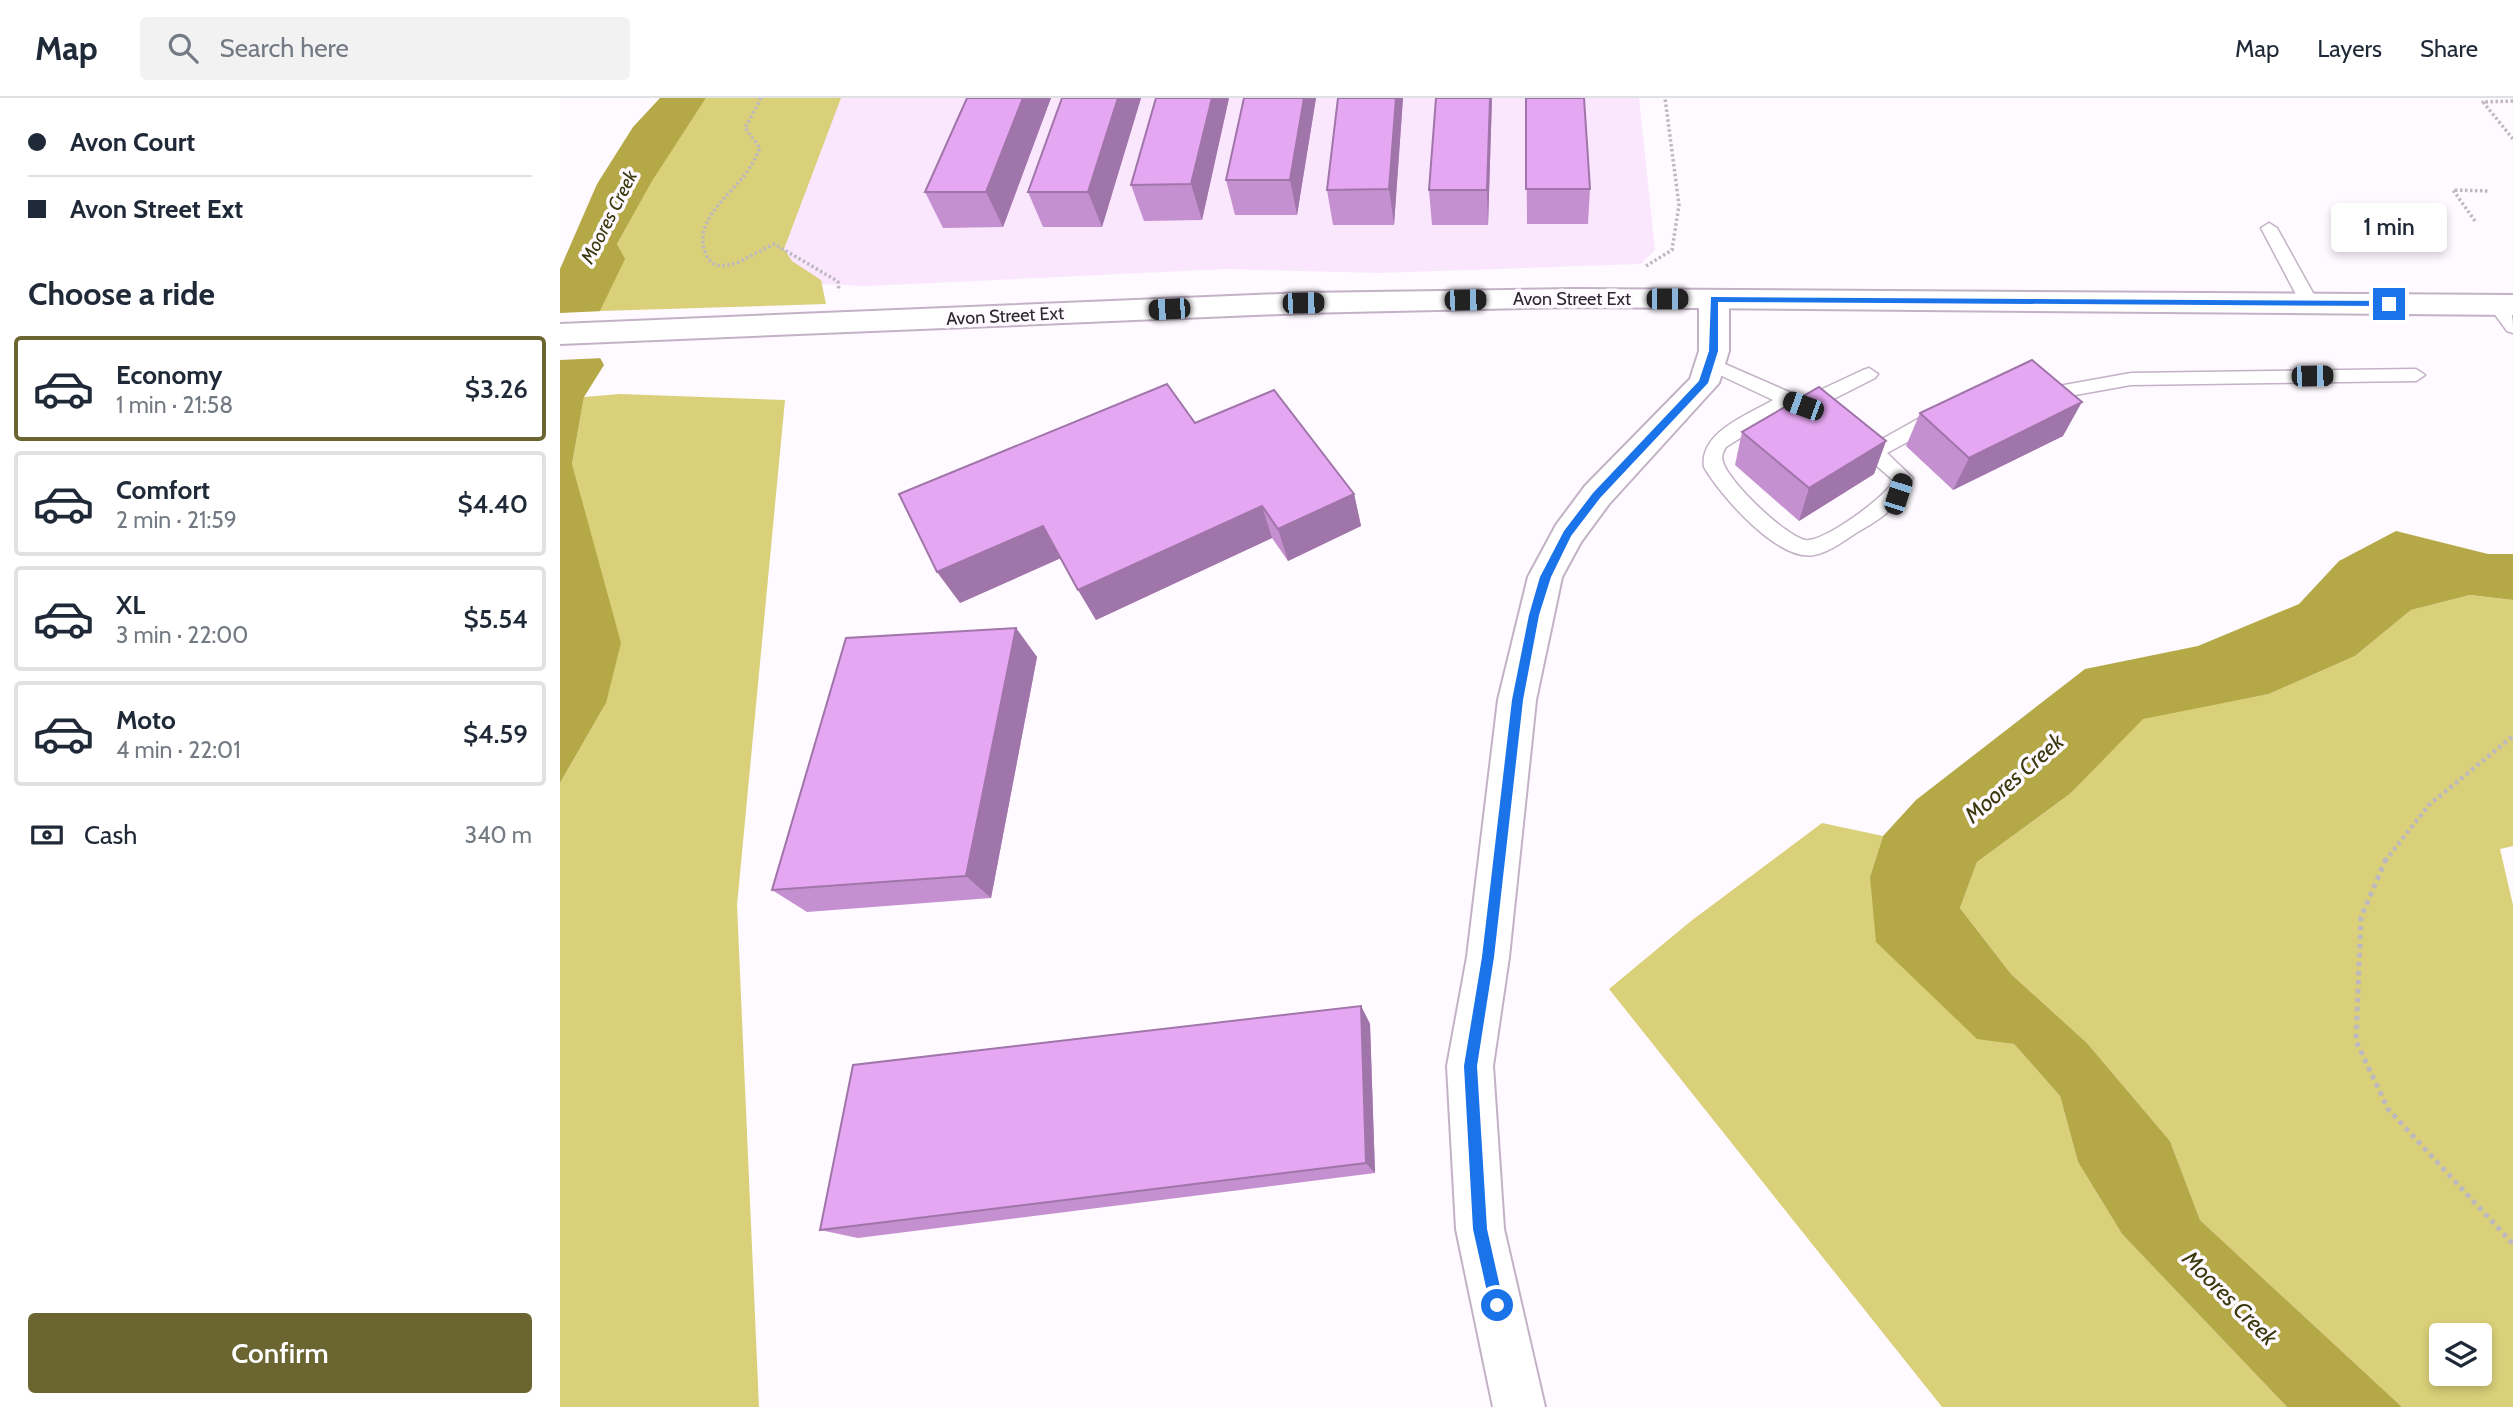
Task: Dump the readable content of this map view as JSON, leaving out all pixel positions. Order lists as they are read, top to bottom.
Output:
{
  "streets": {
    "main road": ["Avon Street Ext"]
  },
  "water": ["Moores Creek"],
  "page": {
    "header": "Map",
    "search": "Search here",
    "nav": ["Map", "Layers", "Share"],
    "banner": ["Avon Court", "Avon Street Ext"],
    "bubble": "1 min",
    "heading": "Choose a ride",
    "list": [
      {
        "name": "Economy",
        "note": "1 min · 21:58",
        "value": "$3.26"
      },
      {
        "name": "Comfort",
        "note": "2 min · 21:59",
        "value": "$4.40"
      },
      {
        "name": "XL",
        "note": "3 min · 22:00",
        "value": "$5.54"
      },
      {
        "name": "Moto",
        "note": "4 min · 22:01",
        "value": "$4.59"
      }
    ],
    "pay": ["Cash", "340 m"],
    "buttons": "Confirm"
  }
}
